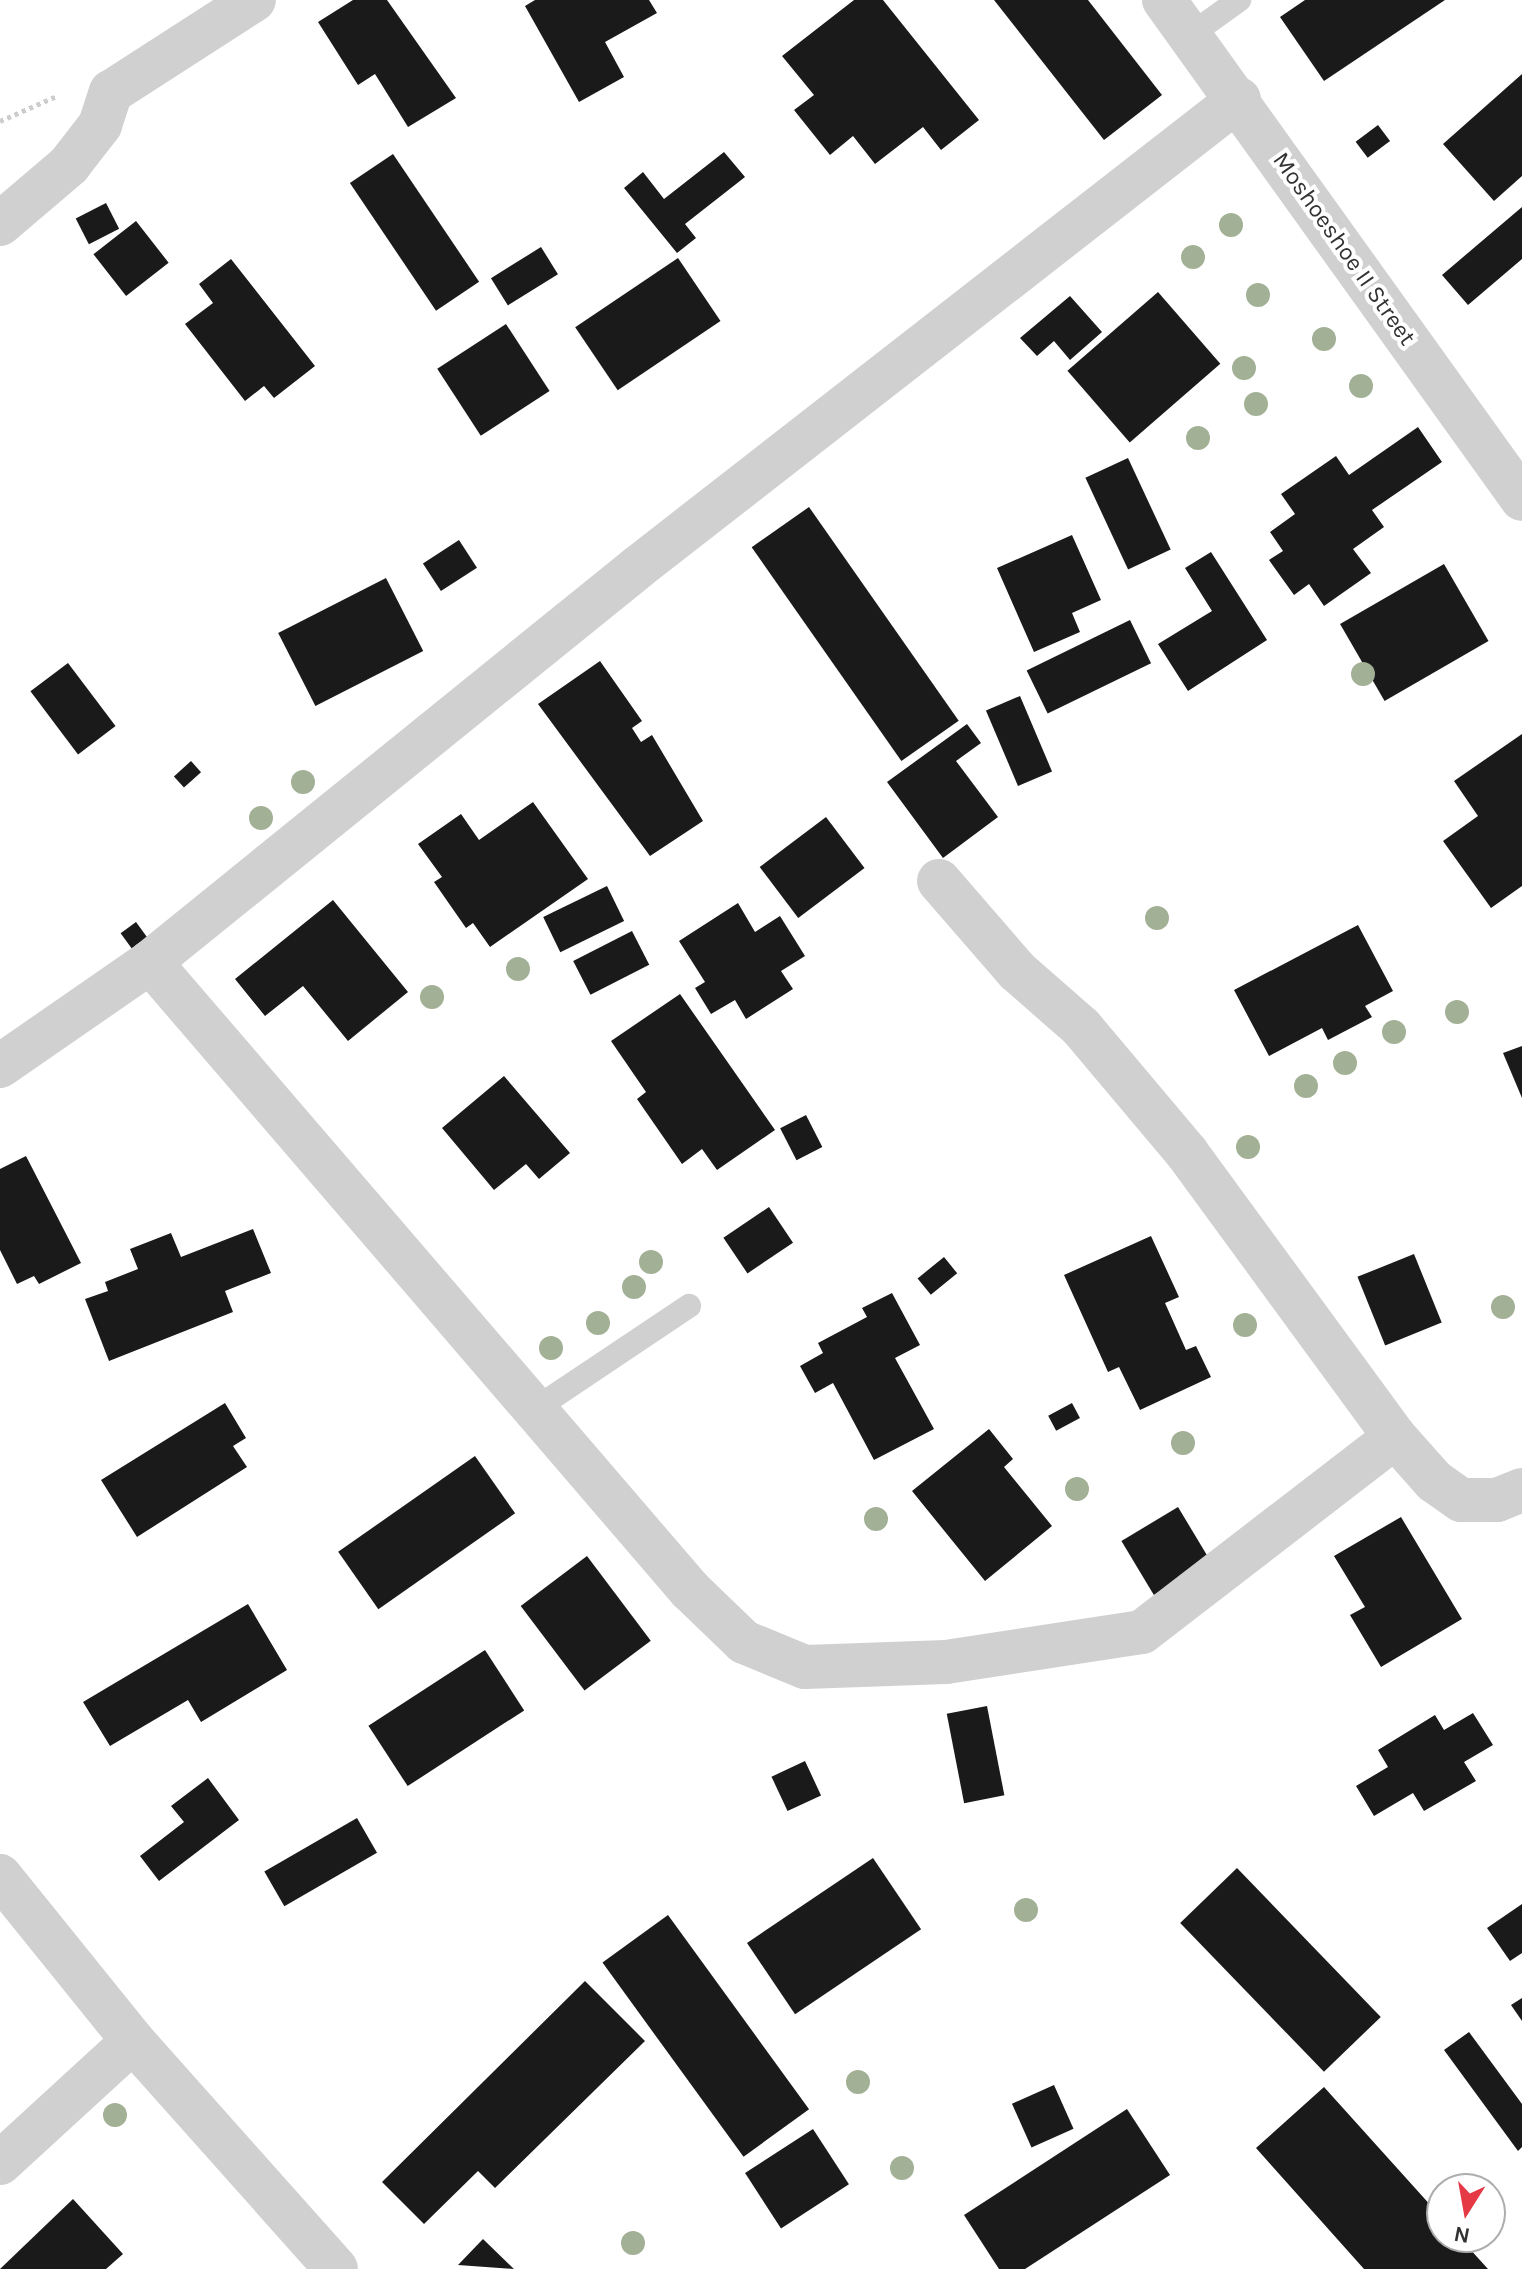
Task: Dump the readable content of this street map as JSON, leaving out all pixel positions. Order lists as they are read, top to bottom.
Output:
{
  "streets": {
    "street": ["Moshoeshoe II Street"]
  },
  "north": "bottom"
}
